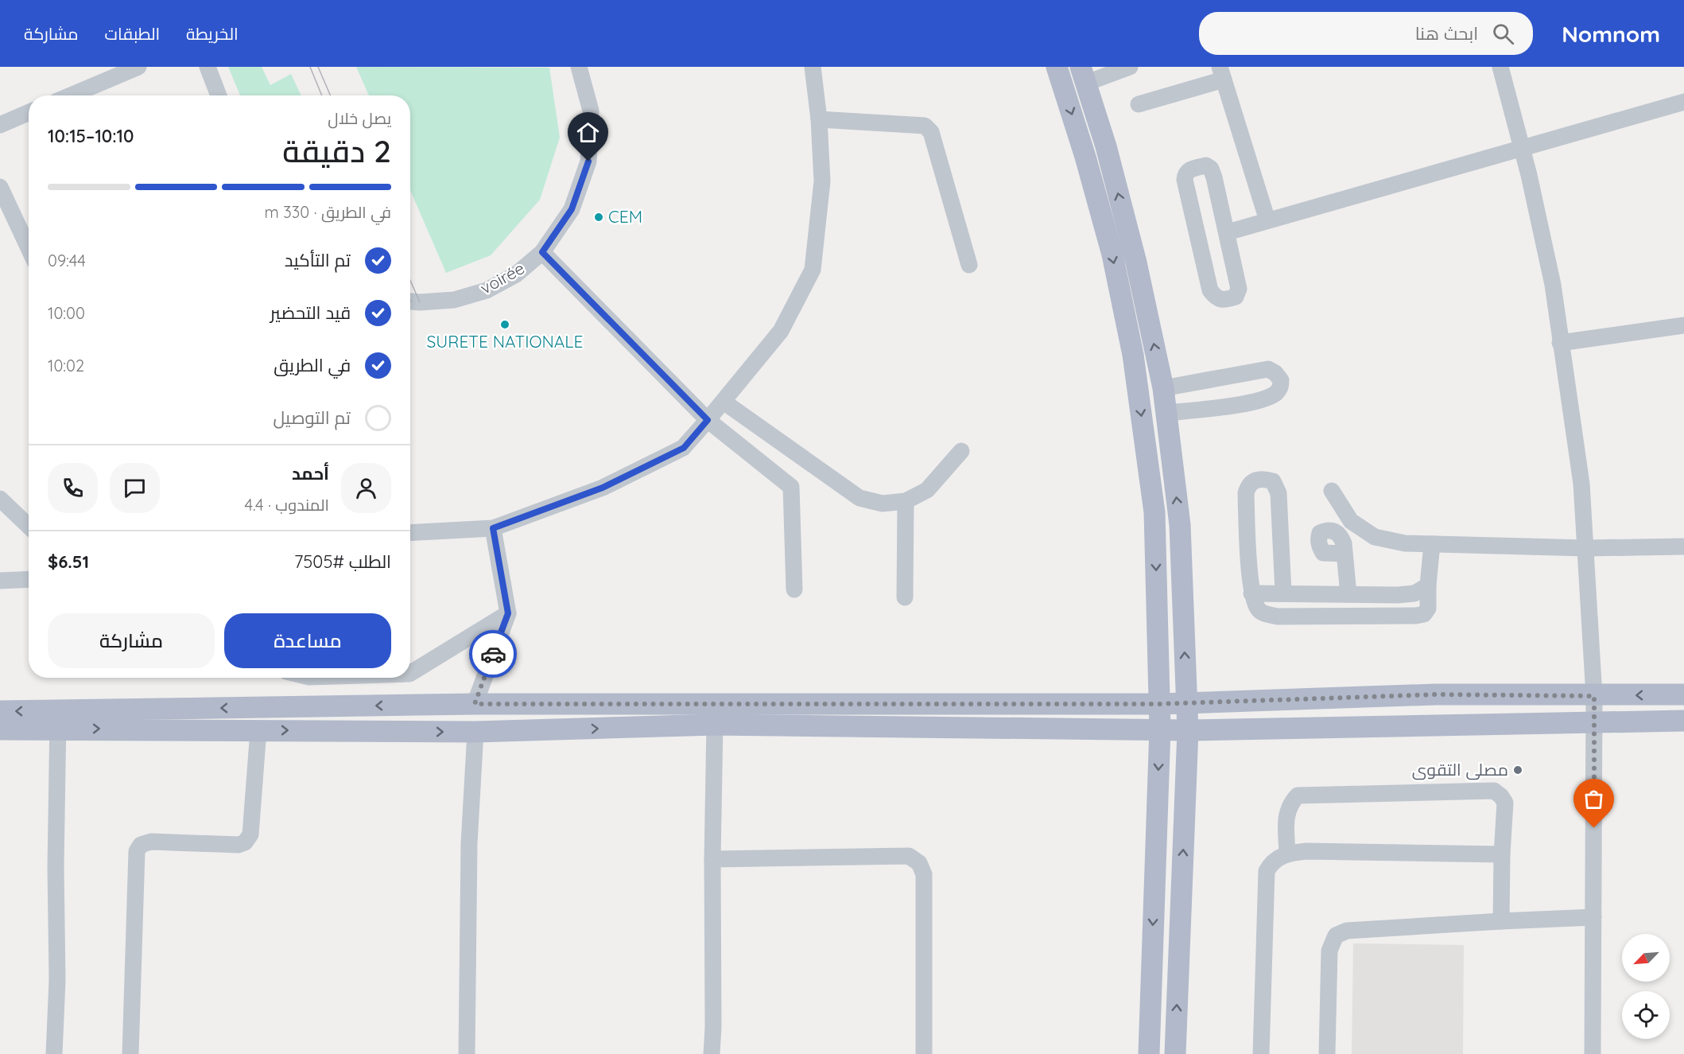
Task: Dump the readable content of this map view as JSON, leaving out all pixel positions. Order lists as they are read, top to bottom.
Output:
{
  "streets": {
    "street": ["voirée"]
  },
  "places": ["CEM", "SURETE NATIONALE", "مصلى التقوى"],
  "north": "bottom left",
  "page": {
    "header": "Nomnom",
    "search": "ابحث هنا",
    "nav": ["الخريطة", "الطبقات", "مشاركة"],
    "heading": ["2 دقيقة", "يصل خلال", "10:10–10:15"],
    "panel": [
      "أحمد",
      "المندوب · 4.4",
      "الطلب #7505",
      "$6.51"
    ],
    "bar": "في الطريق · 330 m",
    "list": [
      ["تم التأكيد", "09:44"],
      ["قيد التحضير", "10:00"],
      ["في الطريق", "10:02"],
      "تم التوصيل"
    ],
    "buttons": ["مساعدة", "مشاركة"]
  }
}
